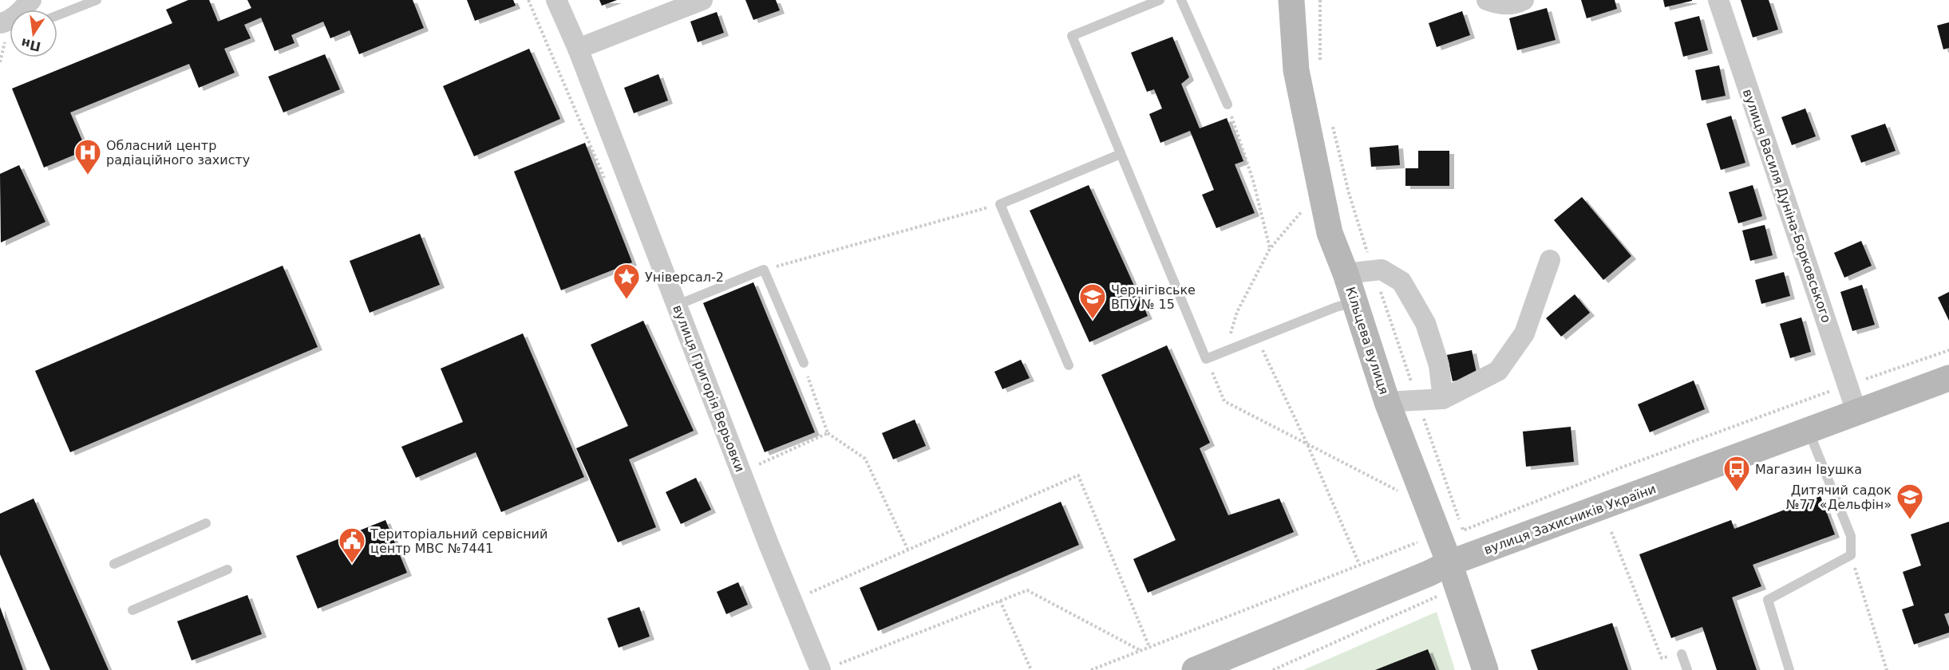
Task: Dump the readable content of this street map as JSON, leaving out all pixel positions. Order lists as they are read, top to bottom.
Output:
{
  "streets": {
    "street": [
      "вулиця Василя Дуніна-Борковського",
      "Кільцева вулиця",
      "вулиця Григорія Верьовки",
      "вулиця Захисників України"
    ]
  },
  "crossings": [
    ["вулиця Василя Дуніна-Борковського", "вулиця Захисників України"],
    ["Кільцева вулиця", "вулиця Захисників України"]
  ],
  "places": {
    "hospital": ["Обласний центр радіаційного захисту"],
    "place": ["Універсал-2"],
    "school or university": ["Чернігівське ВПУ № 15", "Дитячий садок №77 «Дельфін»"],
    "bus stop": ["Магазин Івушка"],
    "public building": ["Територіальний сервісний центр МВС №7441"]
  },
  "north": "bottom"
}
